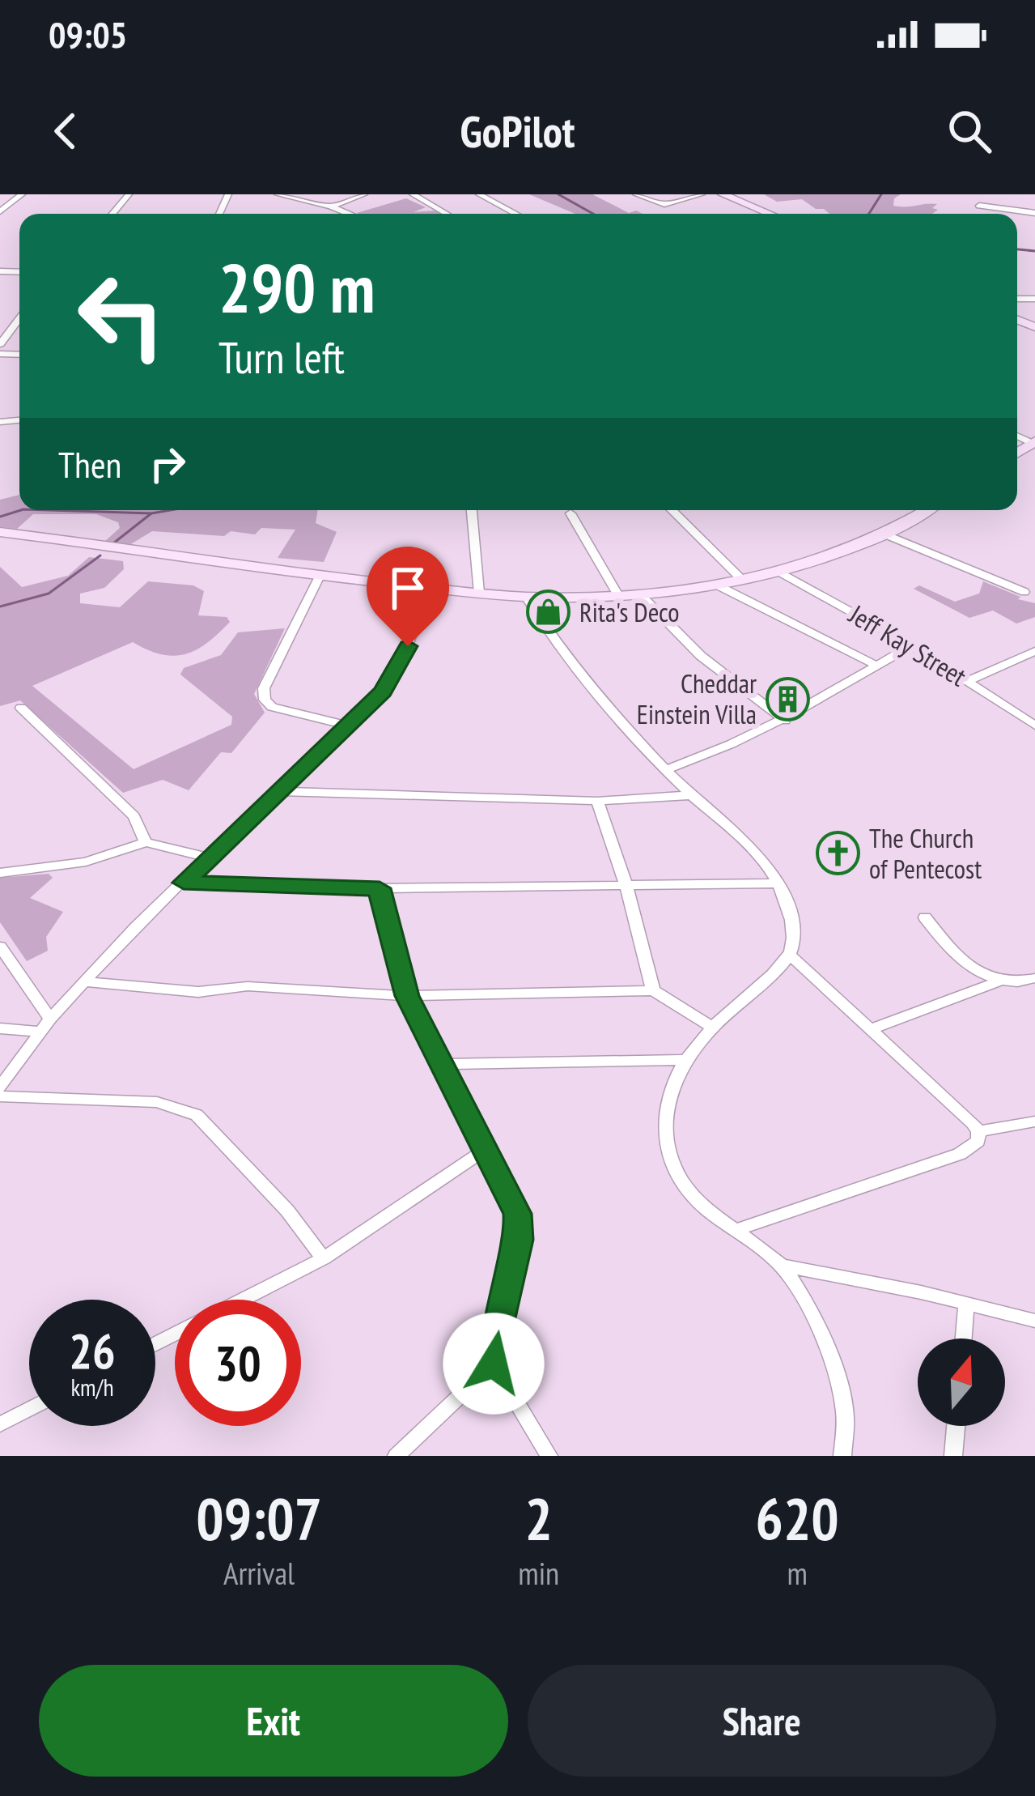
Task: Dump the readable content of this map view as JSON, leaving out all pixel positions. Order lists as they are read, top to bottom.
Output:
{
  "streets": {
    "street": ["Jeff Kay Street"]
  },
  "places": {
    "shop": ["Rita's Deco"],
    "building": ["Cheddar Einstein Villa"],
    "church": ["The Church of Pentecost"]
  },
  "north": "top",
  "page": {
    "status": "09:05",
    "header": "GoPilot",
    "turn": ["290 m", "Turn left"],
    "then": "Then",
    "speed": "26 km/h",
    "limit": "30",
    "eta": [
      "09:07",
      "Arrival",
      "2",
      "min",
      "620",
      "m"
    ],
    "buttons": ["Exit", "Share"]
  }
}
